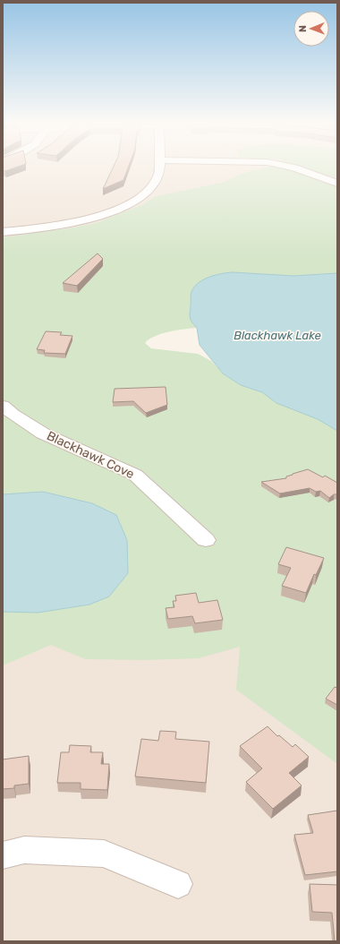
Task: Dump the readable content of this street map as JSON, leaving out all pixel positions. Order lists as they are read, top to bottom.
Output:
{
  "streets": {
    "street": ["Blackhawk Cove"]
  },
  "water": ["Blackhawk Lake"],
  "north": "left"
}
